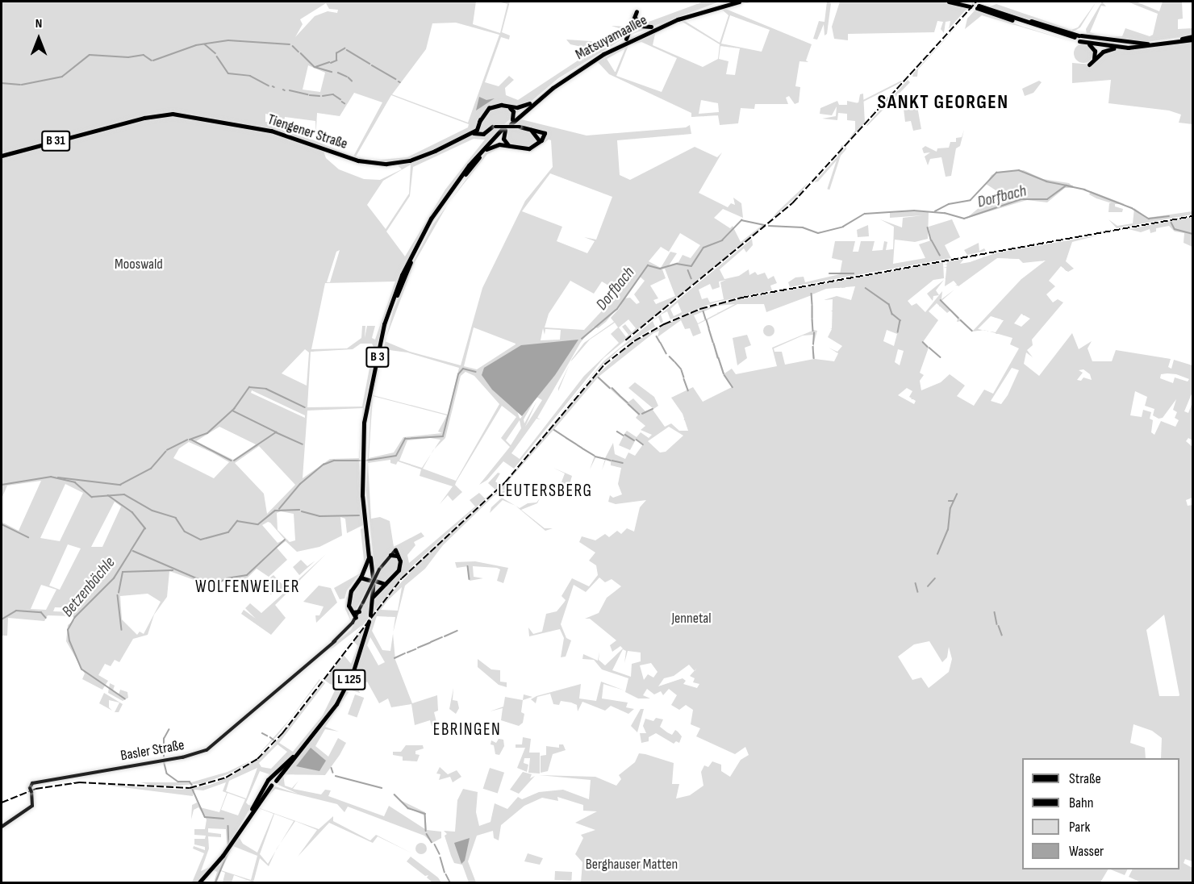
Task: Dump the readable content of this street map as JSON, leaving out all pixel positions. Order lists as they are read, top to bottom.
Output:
{
  "streets": {
    "highway": ["Matsuyamaallee", "B 3"],
    "main road": [
      "Tiengener Straße",
      "B 31",
      "L 125",
      "Basler Straße"
    ]
  },
  "crossings": [
    ["Matsuyamaallee", "B 3"],
    ["Tiengener Straße", "B 31"],
    ["B 3", "Basler Straße"]
  ],
  "districts": [
    "SANKT GEORGEN",
    "LEUTERSBERG",
    "WOLFENWEILER",
    "EBRINGEN"
  ],
  "water": ["Dorfbach", "Betzenbächle"],
  "parks": ["Mooswald", "Jennetal", "Berghauser Matten"],
  "legend": [
    "Straße",
    "Bahn",
    "Park",
    "Wasser"
  ],
  "north": "top"
}
